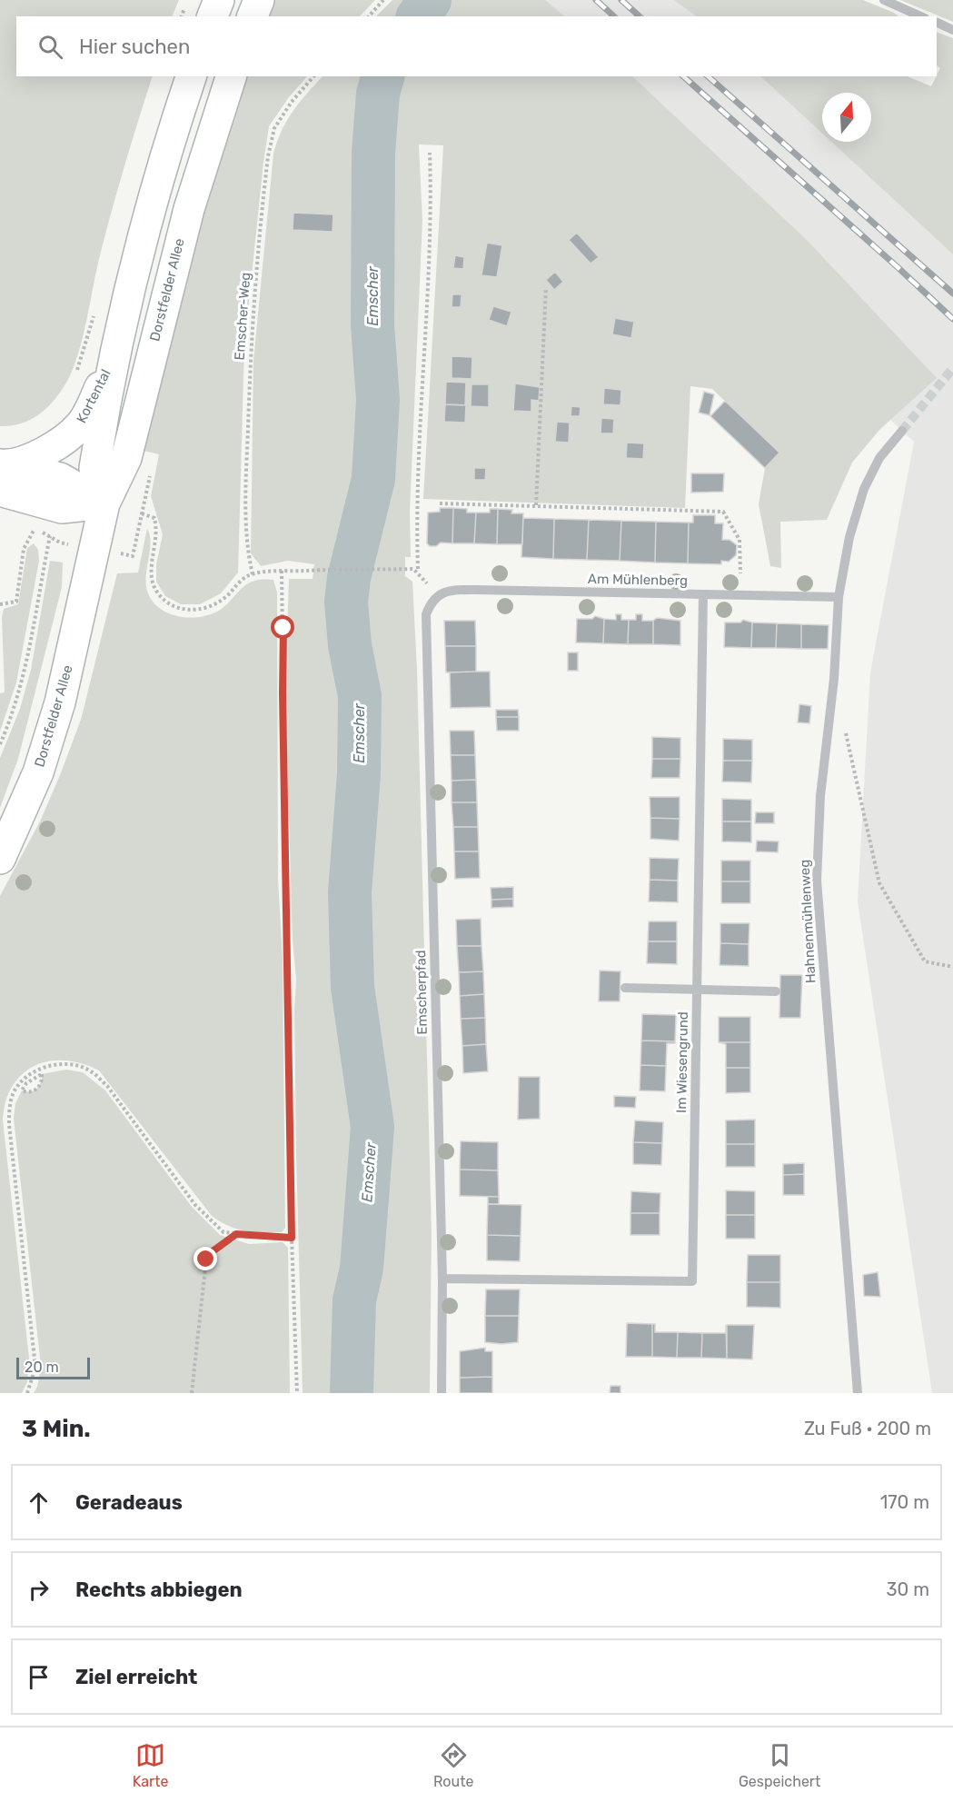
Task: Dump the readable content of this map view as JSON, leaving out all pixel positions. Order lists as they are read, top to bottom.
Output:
{
  "streets": {
    "main road": ["Dorstfelder Allee", "Kortental"],
    "street": [
      "Am Mühlenberg",
      "Hahnenmühlenweg",
      "Emscherpfad",
      "Im Wiesengrund"
    ],
    "path": ["Emscher-Weg"]
  },
  "crossings": [
    ["Dorstfelder Allee", "Kortental"],
    ["Am Mühlenberg", "Hahnenmühlenweg"],
    ["Am Mühlenberg", "Emscherpfad"],
    ["Am Mühlenberg", "Im Wiesengrund"],
    ["Emscherpfad", "Im Wiesengrund"]
  ],
  "water": ["Emscher"],
  "scale_bar": "20 m",
  "north": "top",
  "page": {
    "search": "Hier suchen",
    "scale": "20 m",
    "heading": ["3 Min.", "Zu Fuß · 200 m"],
    "list": [
      ["Geradeaus", "170 m"],
      ["Rechts abbiegen", "30 m"],
      "Ziel erreicht"
    ],
    "nav": ["Karte", "Route", "Gespeichert"]
  }
}
